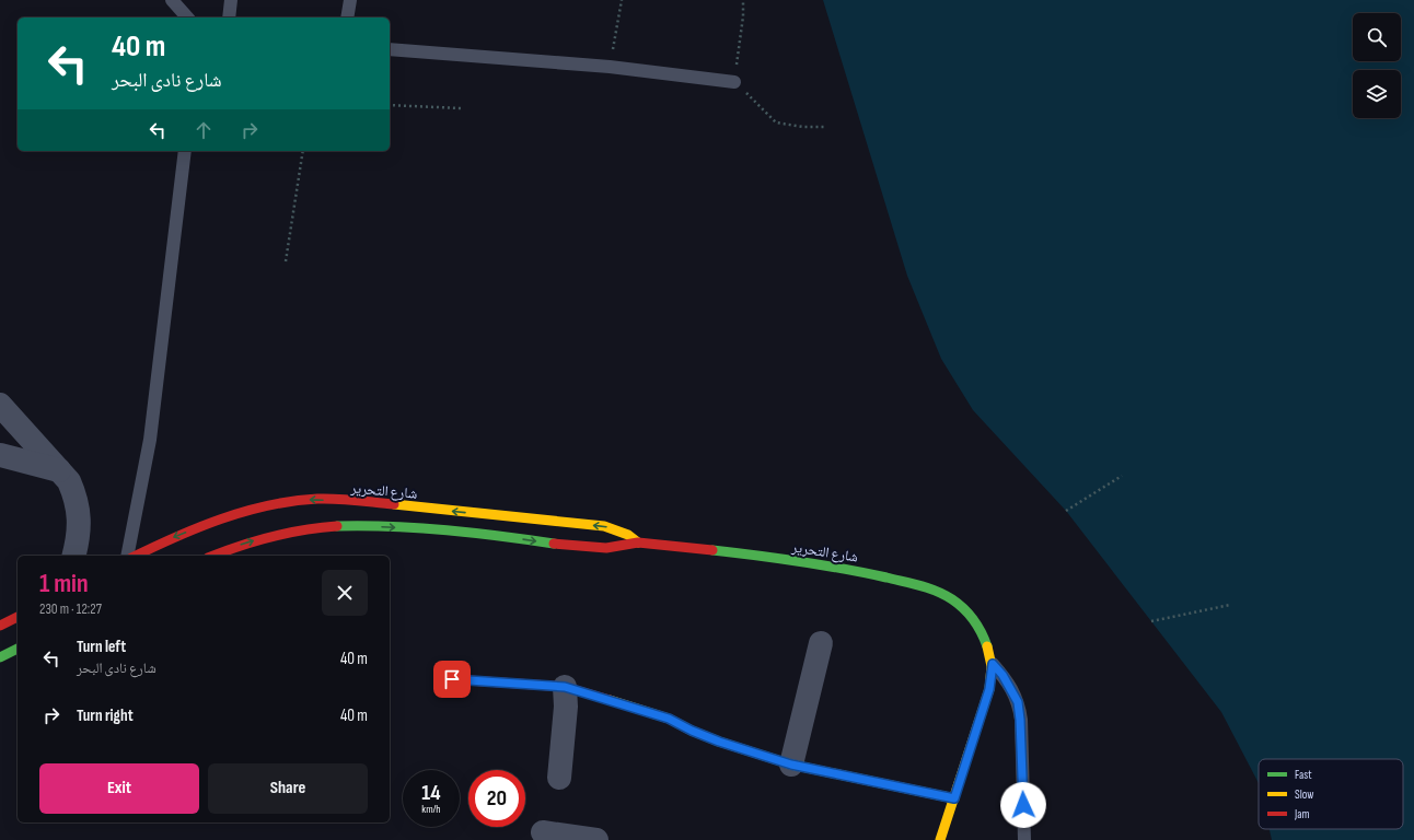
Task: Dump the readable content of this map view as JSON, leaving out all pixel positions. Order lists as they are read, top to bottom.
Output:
{
  "streets": {
    "street": ["شارع التحرير"]
  },
  "legend": ["Fast", "Slow", "Jam"],
  "page": {
    "turn": ["40 m", "شارع نادى البحر"],
    "heading": ["1 min", "230 m · 12:27"],
    "list": [
      {
        "name": "Turn left",
        "note": "شارع نادى البحر",
        "value": "40 m"
      },
      {
        "name": "Turn right",
        "value": "40 m"
      }
    ],
    "buttons": ["Exit", "Share"],
    "speed": "14 km/h",
    "limit": "20"
  }
}
